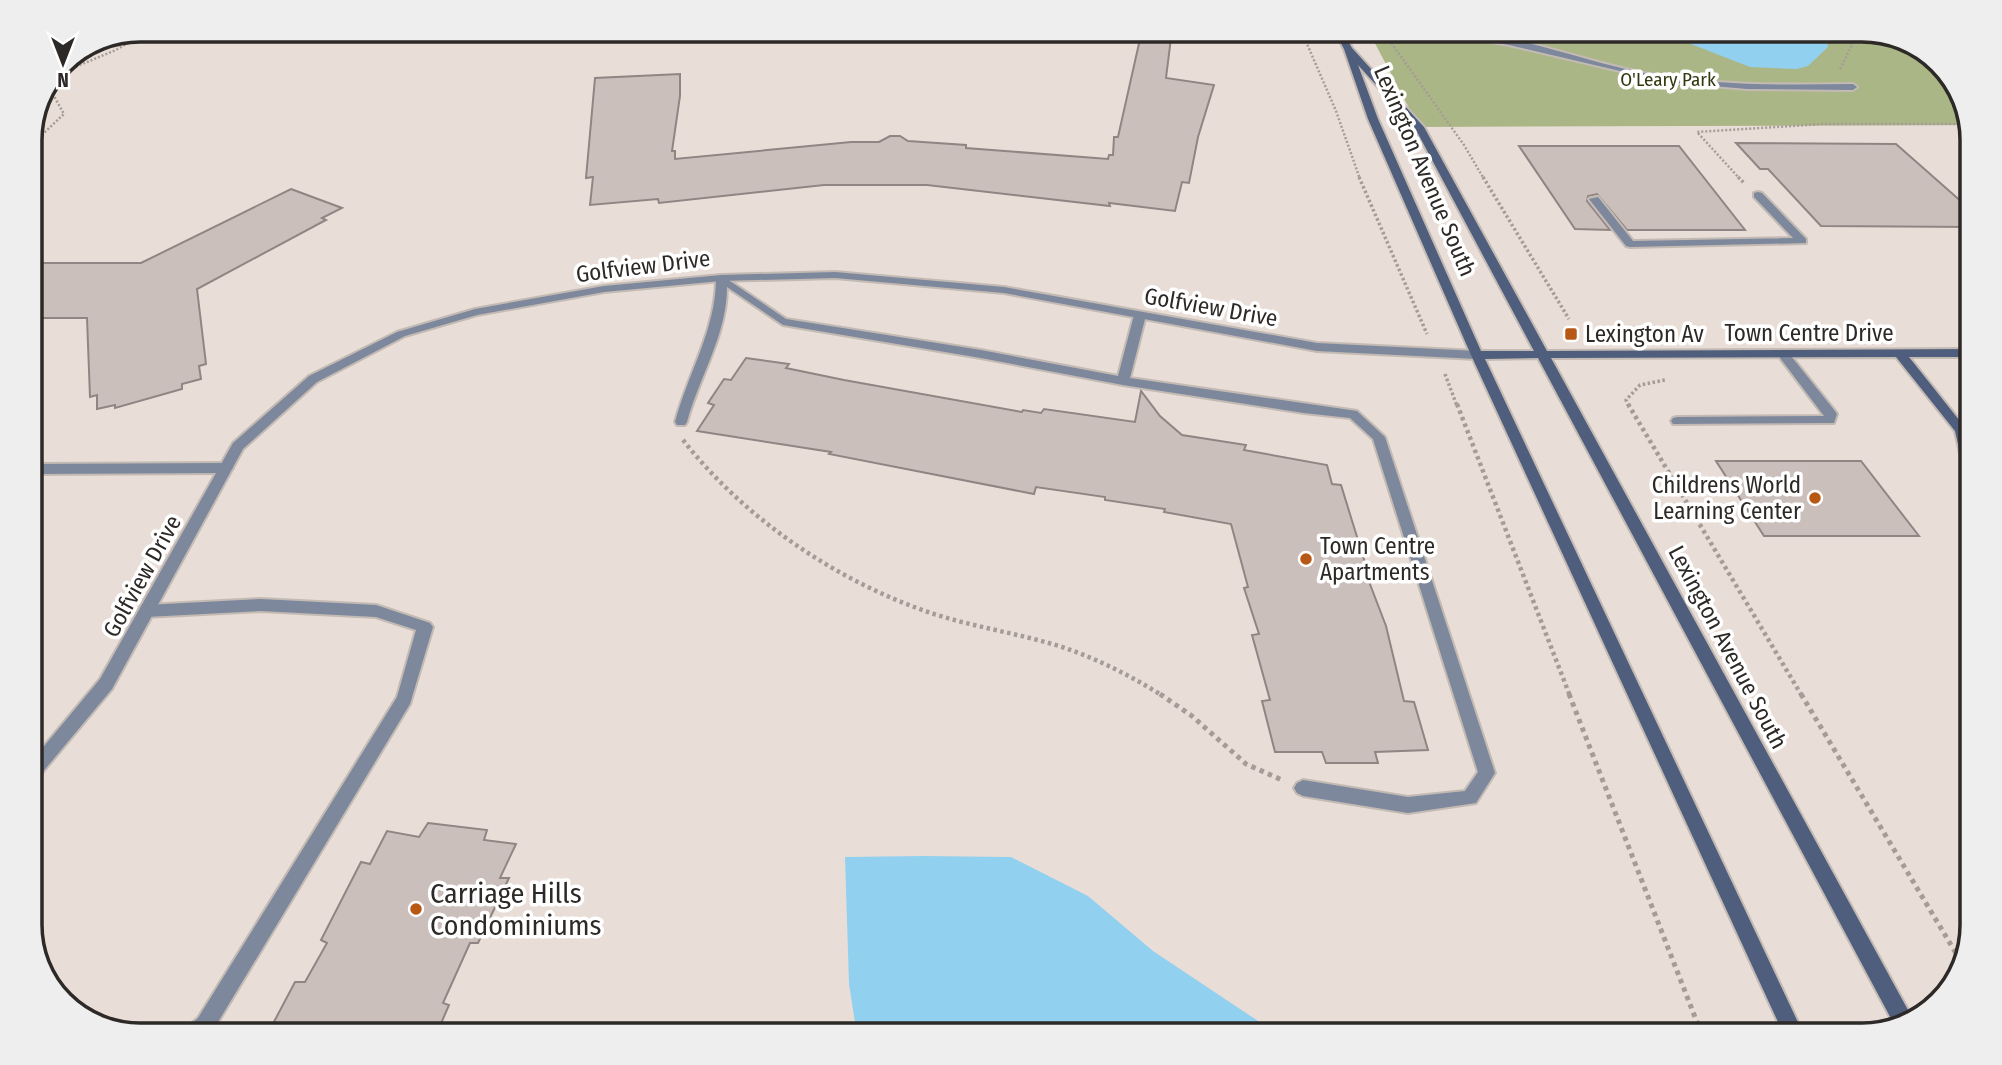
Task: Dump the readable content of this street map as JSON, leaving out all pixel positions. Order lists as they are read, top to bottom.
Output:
{
  "streets": {
    "street": ["Lexington Avenue South", "Golfview Drive", "Town Centre Drive"]
  },
  "crossings": [
    ["Lexington Avenue South", "Golfview Drive"],
    ["Lexington Avenue South", "Town Centre Drive"],
    ["Golfview Drive", "Town Centre Drive"]
  ],
  "parks": ["O'Leary Park"],
  "places": {
    "transit": ["Lexington Av"],
    "other": ["Childrens World Learning Center", "Town Centre Apartments", "Carriage Hills Condominiums"]
  },
  "north": "bottom"
}
